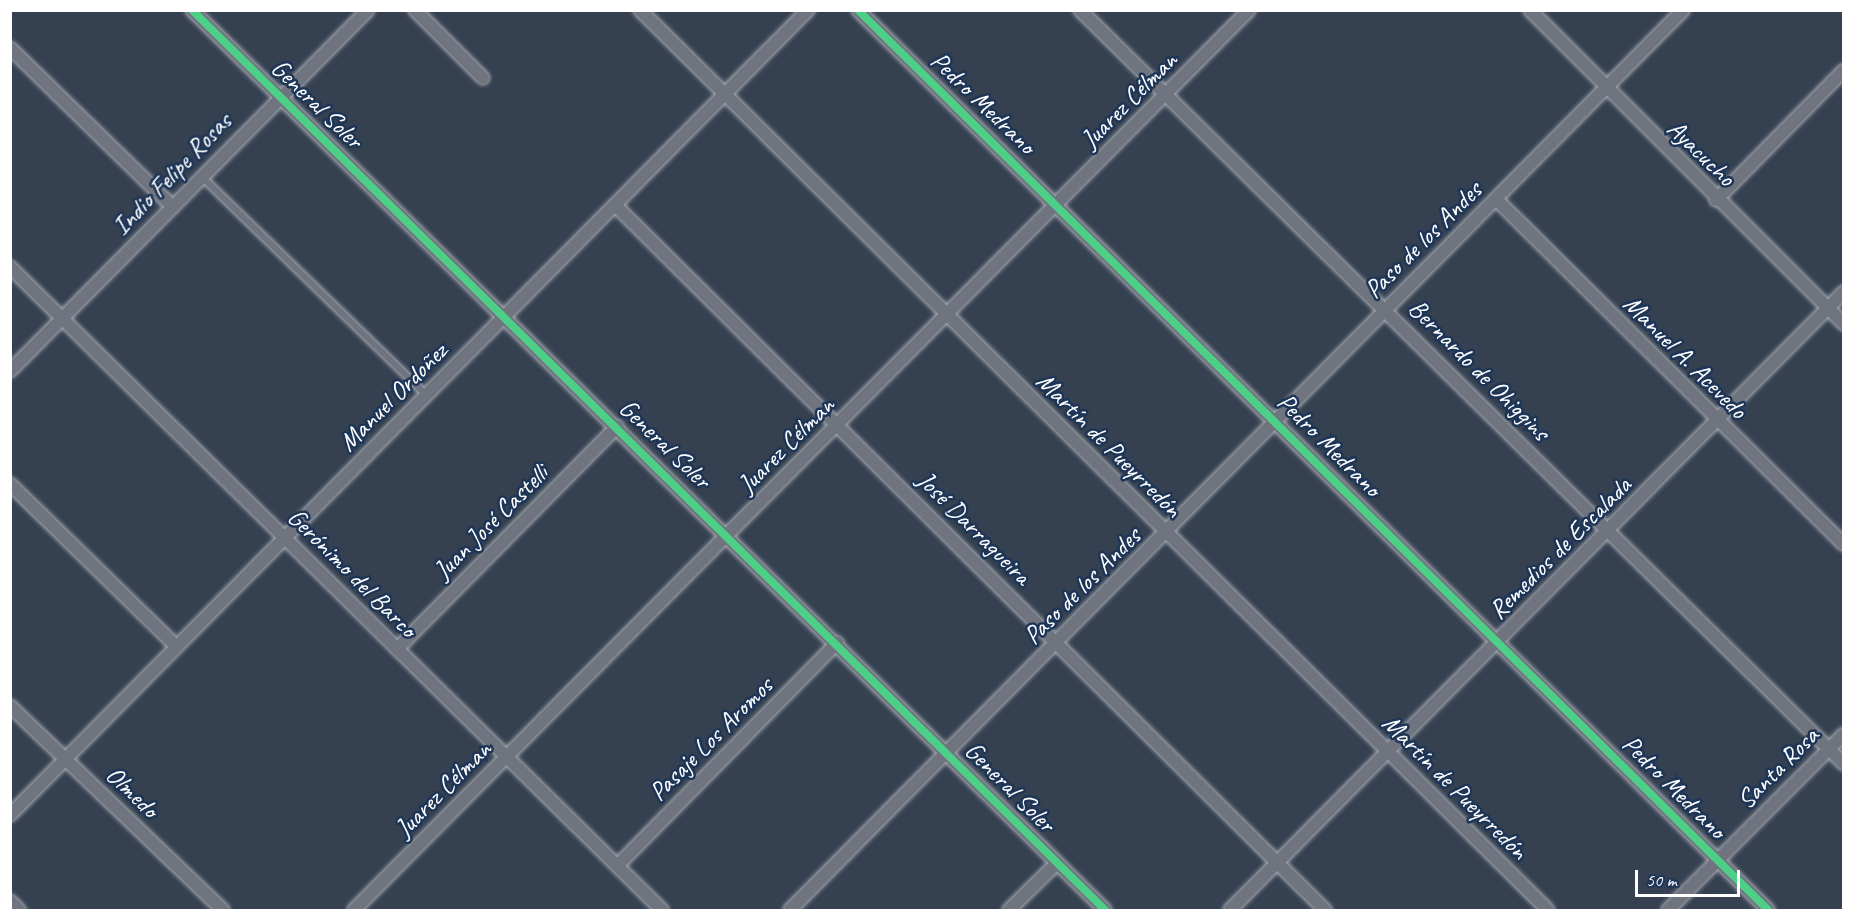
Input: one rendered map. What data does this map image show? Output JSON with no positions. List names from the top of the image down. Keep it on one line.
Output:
{"streets":{"street":["Juarez Célman","Pedro Medrano","General Soler","Ayacucho","Indio Felipe Rosas","Paso de los Andes","Manuel A. Acevedo","Bernardo de Ohiggins","Manuel Ordoñez","Martín de Pueyrredón","Juan José Castelli","José Darragueira","Remedios de Escalada","Gerónimo del Barco","Pasaje Los Aromos","Santa Rosa","Olmedo"]},"crossings":[["Juarez Célman","Pedro Medrano"],["Juarez Célman","General Soler"],["Juarez Célman","Bernardo de Ohiggins"],["Juarez Célman","Martín de Pueyrredón"],["Juarez Célman","José Darragueira"],["Juarez Célman","Gerónimo del Barco"],["Pedro Medrano","Paso de los Andes"],["Pedro Medrano","Remedios de Escalada"],["Pedro Medrano","Santa Rosa"],["General Soler","Indio Felipe Rosas"],["General Soler","Paso de los Andes"],["General Soler","Manuel Ordoñez"],["General Soler","Juan José Castelli"],["General Soler","Pasaje Los Aromos"],["Ayacucho","Paso de los Andes"],["Ayacucho","Remedios de Escalada"],["Indio Felipe Rosas","Gerónimo del Barco"],["Paso de los Andes","Manuel A. Acevedo"],["Paso de los Andes","Bernardo de Ohiggins"],["Paso de los Andes","Martín de Pueyrredón"],["Paso de los Andes","José Darragueira"],["Manuel A. Acevedo","Remedios de Escalada"],["Bernardo de Ohiggins","Remedios de Escalada"],["Bernardo de Ohiggins","Santa Rosa"],["Manuel Ordoñez","Martín de Pueyrredón"],["Manuel Ordoñez","José Darragueira"],["Manuel Ordoñez","Gerónimo del Barco"],["Manuel Ordoñez","Olmedo"],["Martín de Pueyrredón","Remedios de Escalada"],["Juan José Castelli","Gerónimo del Barco"],["José Darragueira","Remedios de Escalada"],["Gerónimo del Barco","Pasaje Los Aromos"]],"scale_bar":"50 m"}
